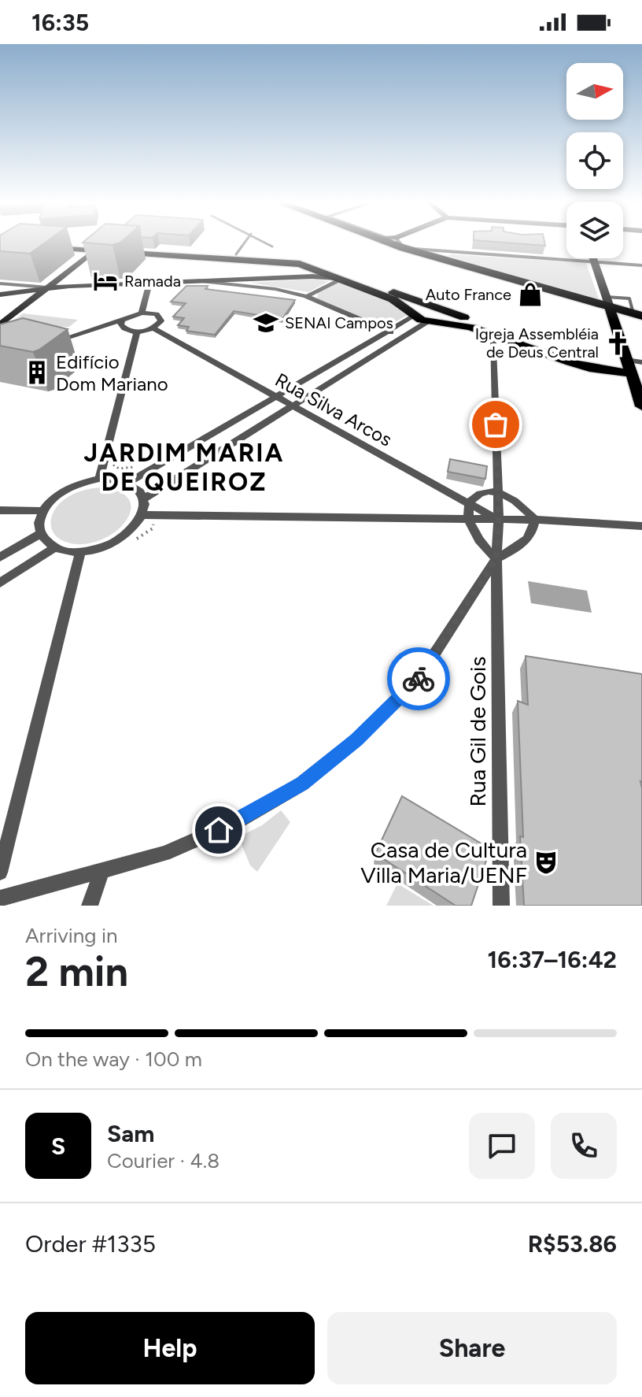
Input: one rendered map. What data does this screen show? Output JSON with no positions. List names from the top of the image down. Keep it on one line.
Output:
{"streets":{"street":["Rua Silva Arcos","Rua Gil de Gois"]},"crossings":[["Rua Silva Arcos","Rua Gil de Gois"]],"districts":["JARDIM MARIA DE QUEIROZ"],"places":{"hotel":["Ramada"],"shop":["Auto France"],"school or university":["SENAI Campos"],"church":["Igreja Assembléia de Deus Central"],"building":["Edifício Dom Mariano"],"theatre":["Casa de Cultura Villa Maria/UENF"]},"north":"right","page":{"status":"16:35","heading":["2 min","Arriving in","16:37–16:42"],"panel":["Sam","Courier · 4.8","Order #1335","R$53.86"],"bar":"On the way · 100 m","round":"S","buttons":["Help","Share"]}}
